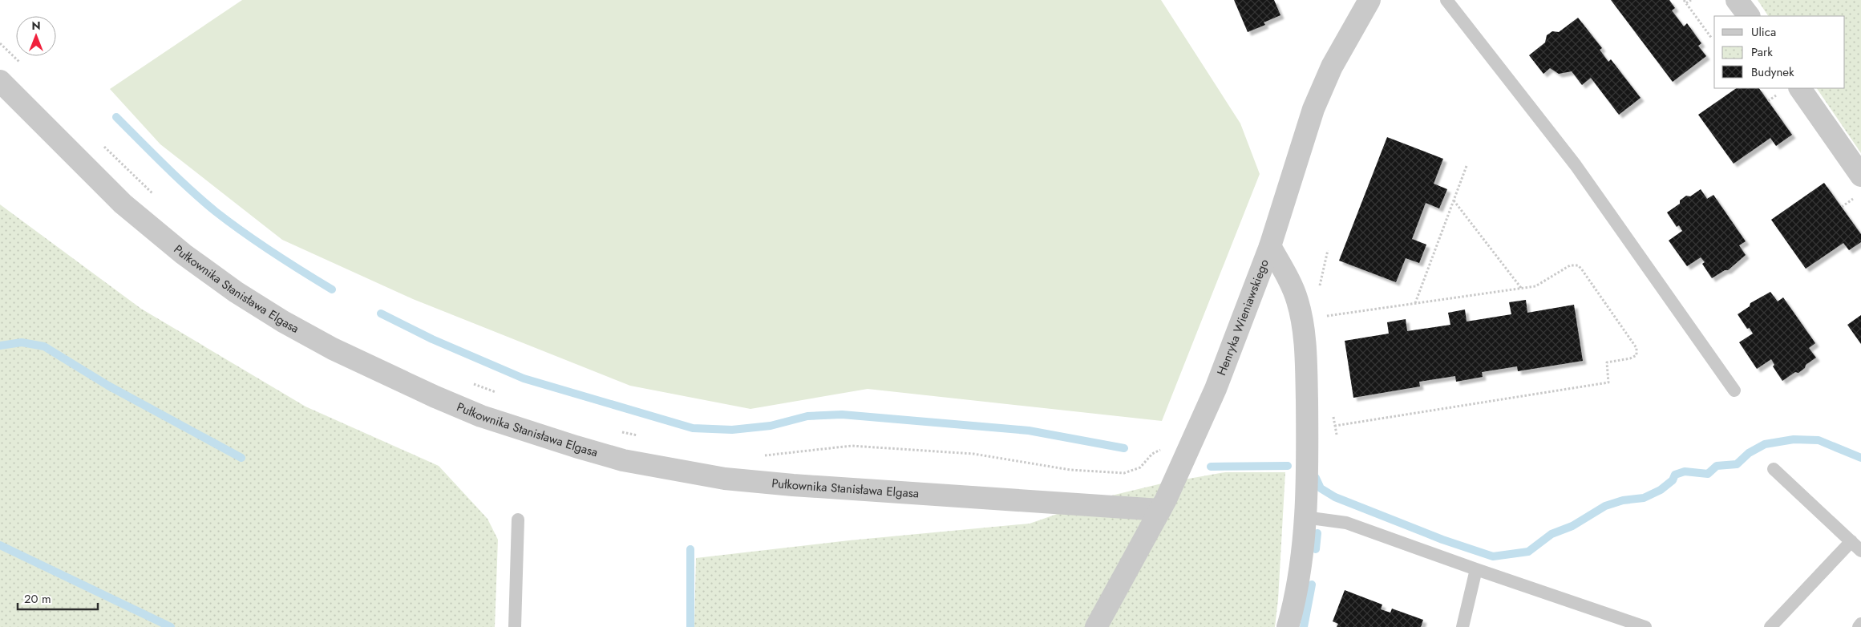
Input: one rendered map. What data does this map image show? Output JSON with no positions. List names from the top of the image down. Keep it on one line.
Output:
{"streets":{"street":["Pułkownika Stanisława Elgasa","Henryka Wieniawskiego"]},"crossings":[["Pułkownika Stanisława Elgasa","Henryka Wieniawskiego"]],"legend":["Ulica","Park","Budynek"],"scale_bar":"20 m","north":"top"}
